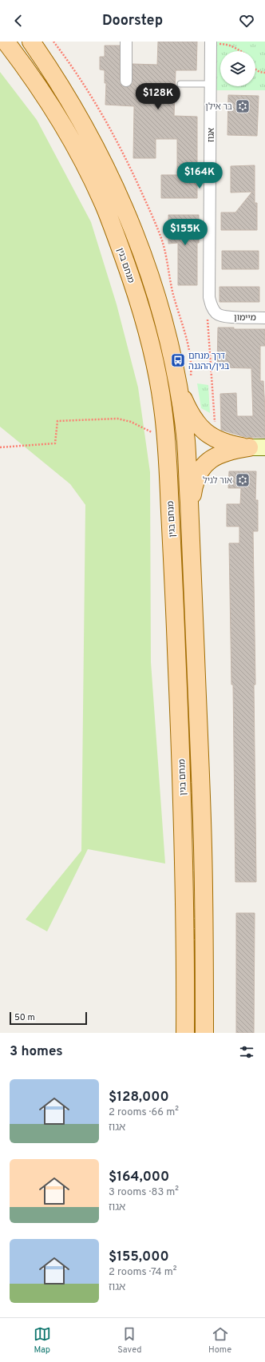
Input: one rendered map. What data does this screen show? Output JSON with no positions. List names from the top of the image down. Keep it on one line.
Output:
{"streets":{"main road":["מנחם בגין"],"street":["אגוז","מיימון"]},"crossings":[["אגוז","מיימון"]],"places":{"synagogue":["בר אילן","אור לגיל"],"bus stop":["דרך מנחם בגין/ההגנה"]},"scale_bar":"50 m","page":{"header":"Doorstep","price":["$128K","$164K","$155K"],"scale":"50 m","heading":"3 homes","list":[{"name":"$128,000","note":"2 rooms · 66 m² · אגוז"},{"name":"$164,000","note":"3 rooms · 83 m² · אגוז"},{"name":"$155,000","note":"2 rooms · 74 m² · אגוז"}],"tabs":["Map","Saved","Home"]}}
